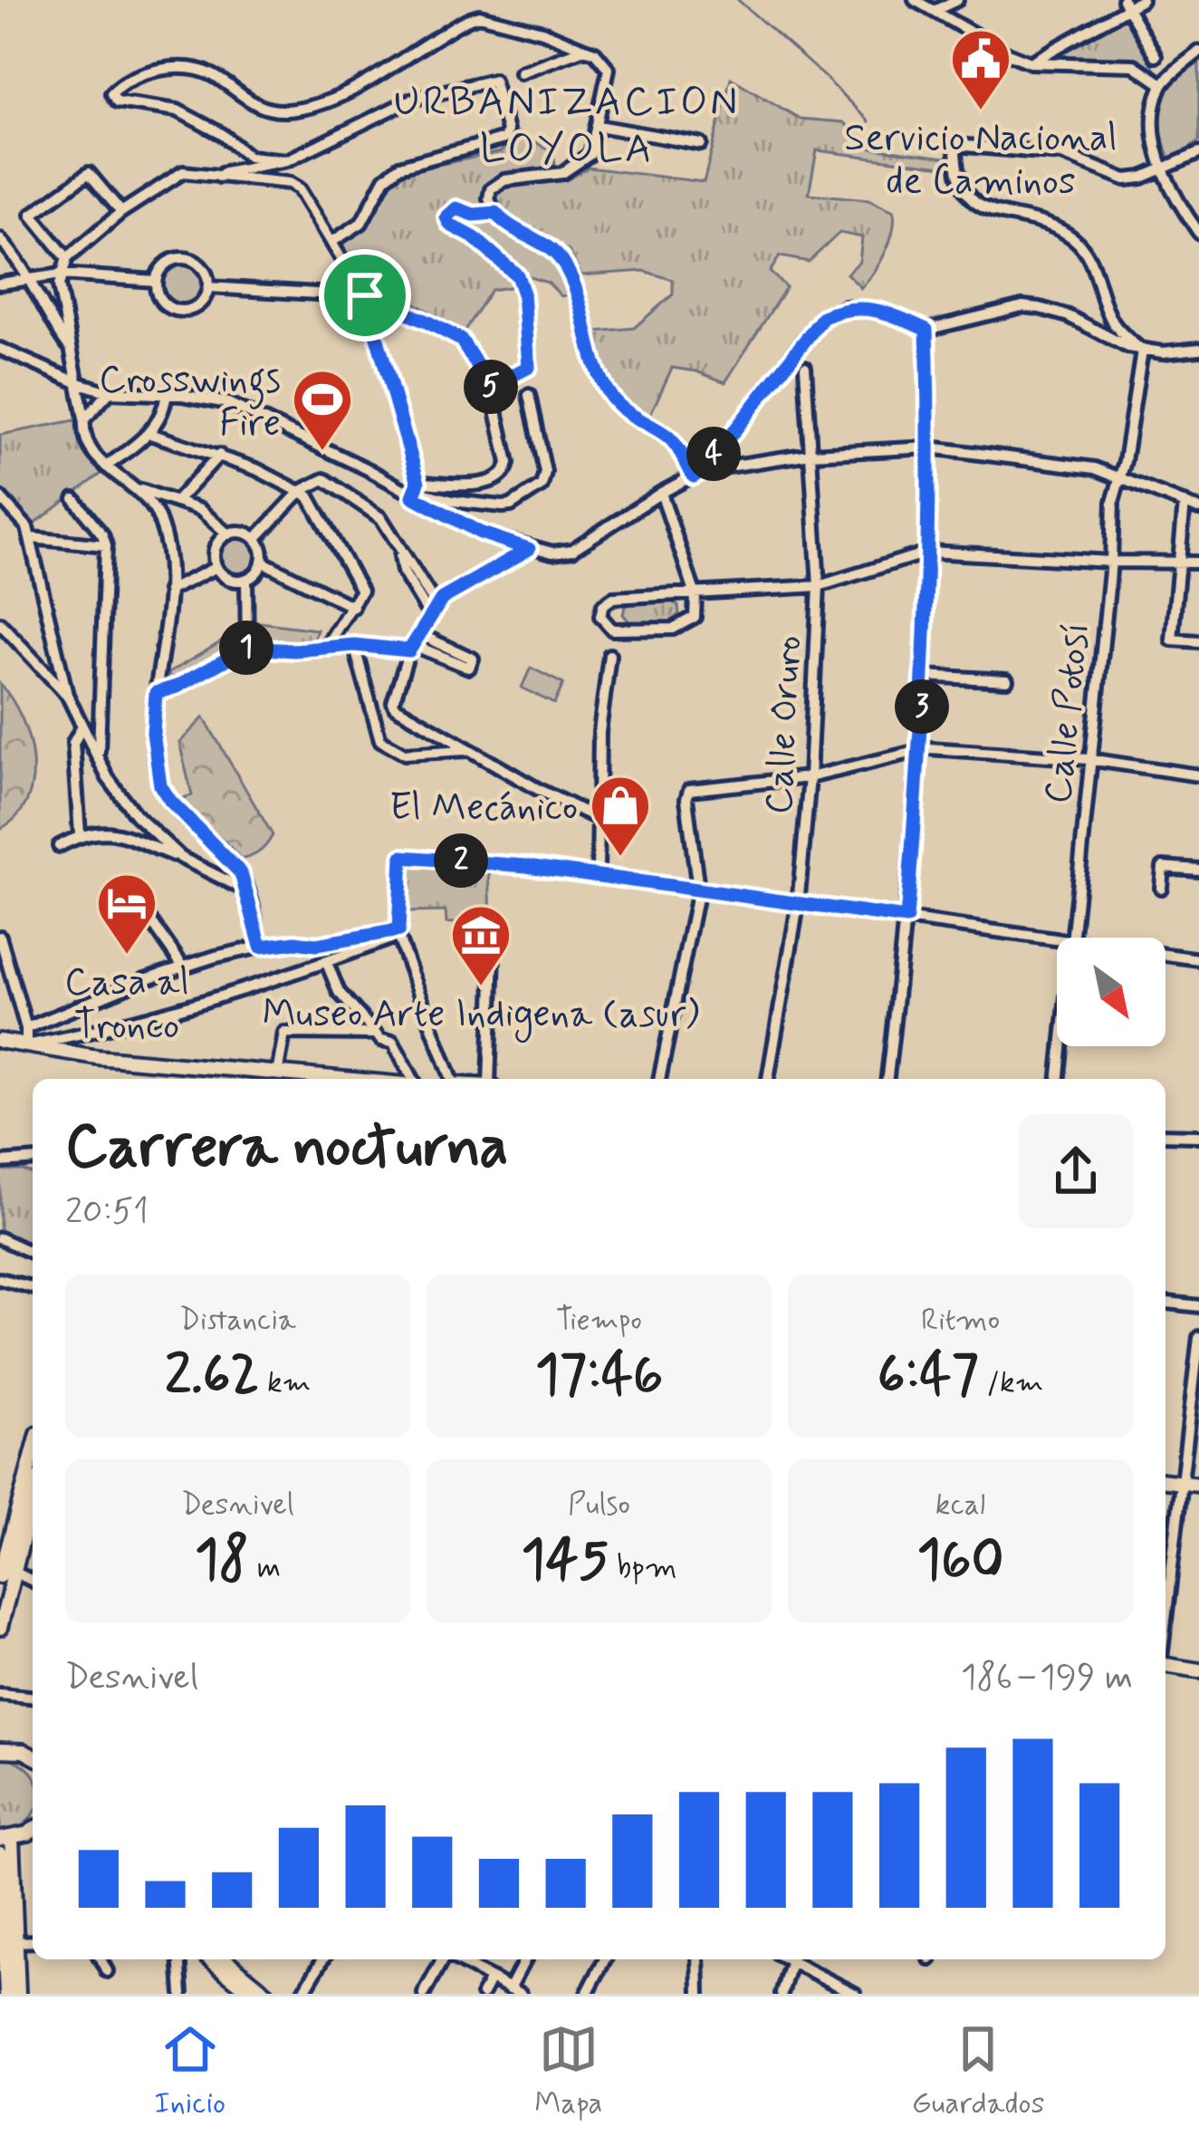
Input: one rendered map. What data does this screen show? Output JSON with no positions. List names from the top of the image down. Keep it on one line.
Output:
{"streets":{"street":["Calle Potosí","Calle Oruro"]},"districts":["URBANIZACION LOYOLA"],"places":{"public building":["Servicio Nacional de Caminos"],"sports":["Crosswings Fire"],"shop":["El Mecánico"],"hotel":["Casa al Tronco"],"museum":["Museo Arte Indigena (asur)"]},"north":"bottom right","page":{"pins":["5","4","1","3","2"],"heading":["Carrera nocturna","20:51"],"stats":[["Distancia","2.62 km"],["Tiempo","17:46"],["Ritmo","6:47 /km"],["Desnivel","18 m"],["Pulso","145 bpm"],["kcal","160"]],"chart":["Desnivel","186–199 m"],"tabs":["Inicio","Mapa","Guardados"]}}
